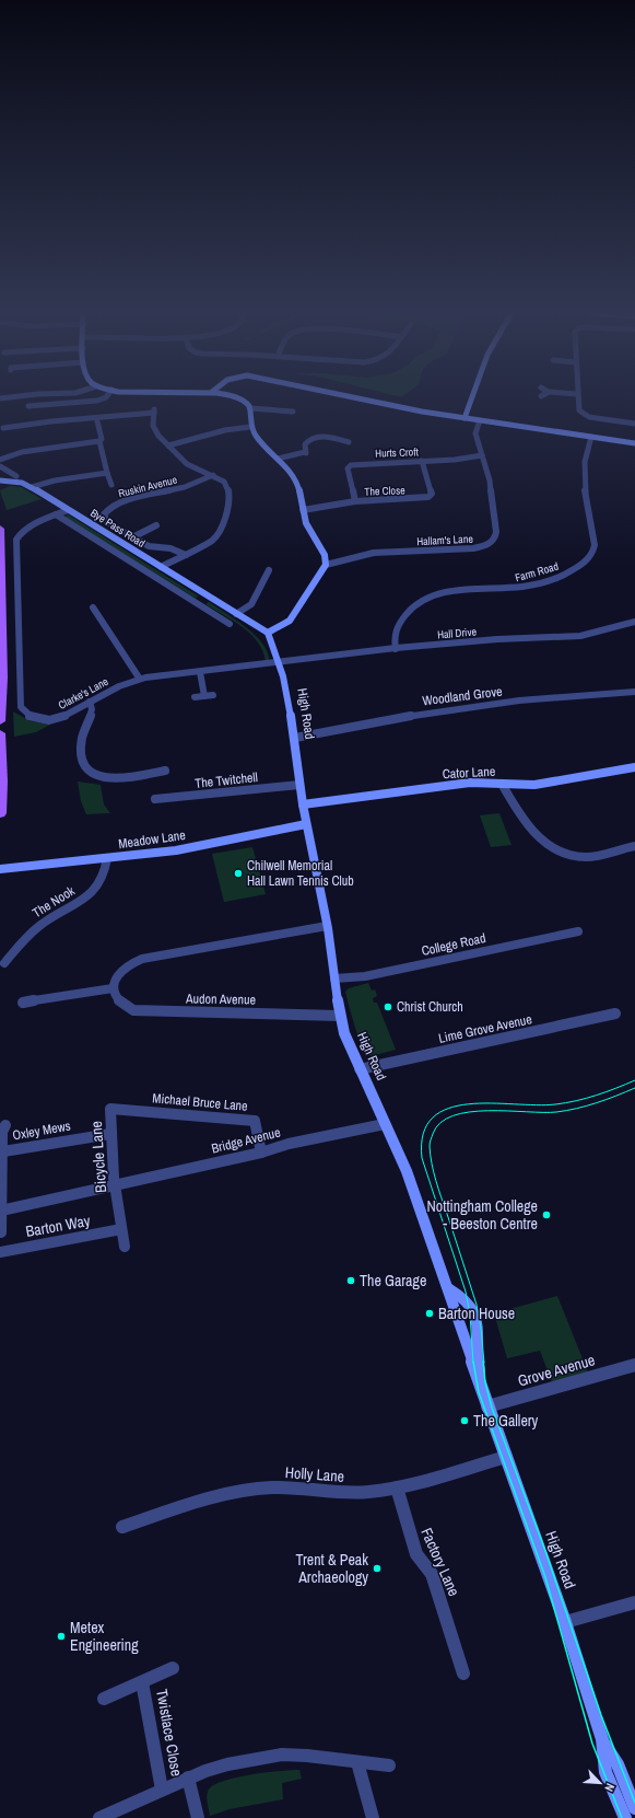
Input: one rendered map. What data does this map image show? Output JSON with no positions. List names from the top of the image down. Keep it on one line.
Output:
{"streets":{"street":["Hurts Croft","Ruskin Avenue","The Close","Bye Pass Road","Hallam's Lane","Farm Road","Hall Drive","Clarke's Lane","Woodland Grove","High Road","Cator Lane","The Twitchell","Meadow Lane","The Nook","College Road","Audon Avenue","Lime Grove Avenue","Michael Bruce Lane","Oxley Mews","Bridge Avenue","Bicycle Lane","Barton Way","Grove Avenue","Holly Lane","Factory Lane","Twistlace Close"]},"crossings":[["Hurts Croft","The Close"],["Hurts Croft","Hallam's Lane"],["Bye Pass Road","Clarke's Lane"],["Bye Pass Road","High Road"],["Farm Road","Hall Drive"],["Hall Drive","Clarke's Lane"],["Hall Drive","High Road"],["Clarke's Lane","High Road"],["Woodland Grove","High Road"],["High Road","Cator Lane"],["High Road","The Twitchell"],["High Road","Meadow Lane"],["High Road","College Road"],["High Road","Audon Avenue"],["High Road","Lime Grove Avenue"],["High Road","Bridge Avenue"],["High Road","Grove Avenue"],["High Road","Holly Lane"],["Meadow Lane","The Nook"],["Michael Bruce Lane","Bridge Avenue"],["Michael Bruce Lane","Bicycle Lane"],["Oxley Mews","Bicycle Lane"],["Bridge Avenue","Bicycle Lane"],["Bicycle Lane","Barton Way"],["Holly Lane","Factory Lane"]],"places":["Chilwell Memorial Hall Lawn Tennis Club","Christ Church","Nottingham College - Beeston Centre","The Garage","Barton House","The Gallery","Trent & Peak Archaeology","Metex Engineering"],"north":"bottom right"}
